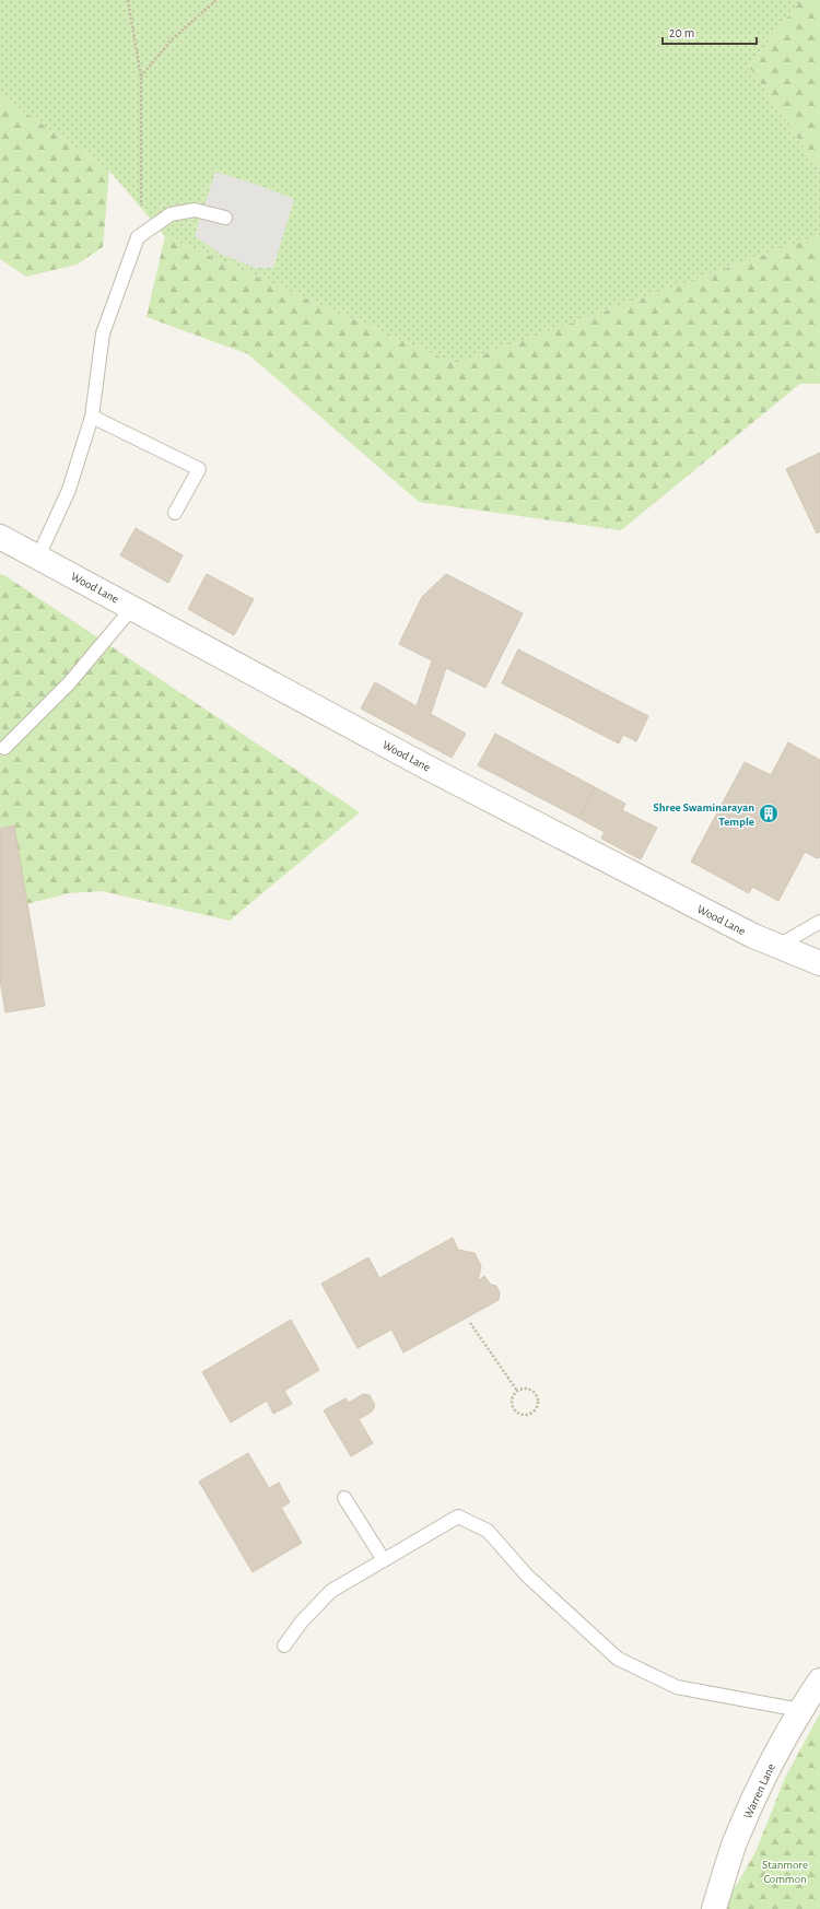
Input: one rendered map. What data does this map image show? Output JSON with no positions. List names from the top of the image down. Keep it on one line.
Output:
{"streets":{"street":["Wood Lane","Warren Lane"]},"parks":["Stanmore Common"],"places":{"building":["Shree Swaminarayan Temple"]},"scale_bar":"20 m"}
